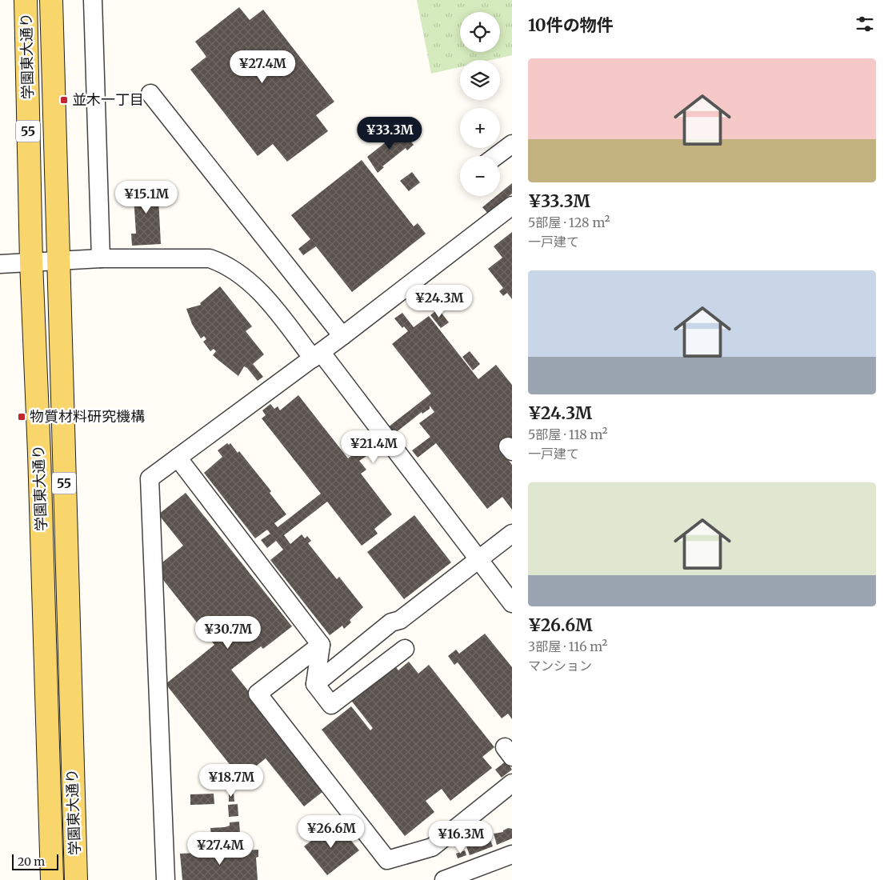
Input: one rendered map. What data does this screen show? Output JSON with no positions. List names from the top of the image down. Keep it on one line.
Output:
{"streets":{"main road":["学園東大通り","55"]},"places":{"transit":["並木一丁目","物質材料研究機構"]},"scale_bar":"20 m","page":{"heading":"10件の物件","map_buttons":["+","−"],"list":[{"name":"¥33.3M","note":"5部屋 · 128 m² · 一戸建て"},{"name":"¥24.3M","note":"5部屋 · 118 m² · 一戸建て"},{"name":"¥26.6M","note":"3部屋 · 116 m² · マンション"}],"price":["¥27.4M","¥33.3M","¥15.1M","¥24.3M","¥21.4M","¥30.7M","¥18.7M","¥26.6M","¥16.3M","¥27.4M"],"scale":"20 m"}}
